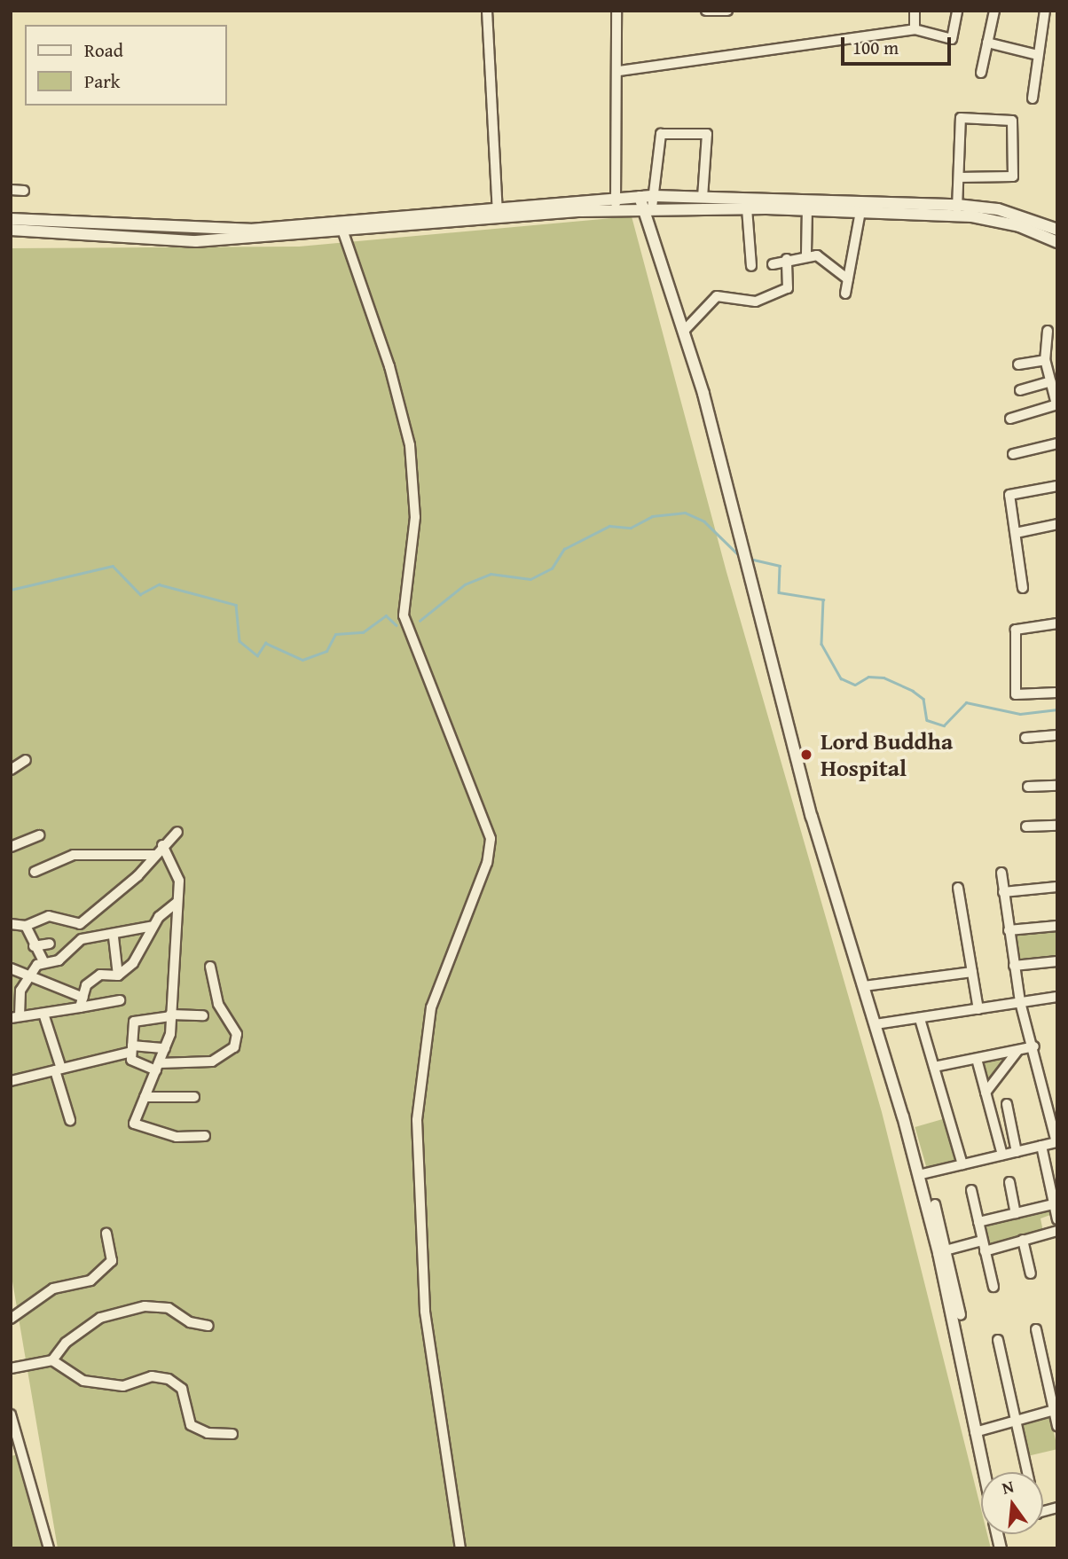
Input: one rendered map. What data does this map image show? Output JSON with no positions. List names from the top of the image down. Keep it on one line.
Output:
{"places":["Lord Buddha Hospital"],"legend":["Road","Park"],"scale_bar":"100 m","north":"top"}
